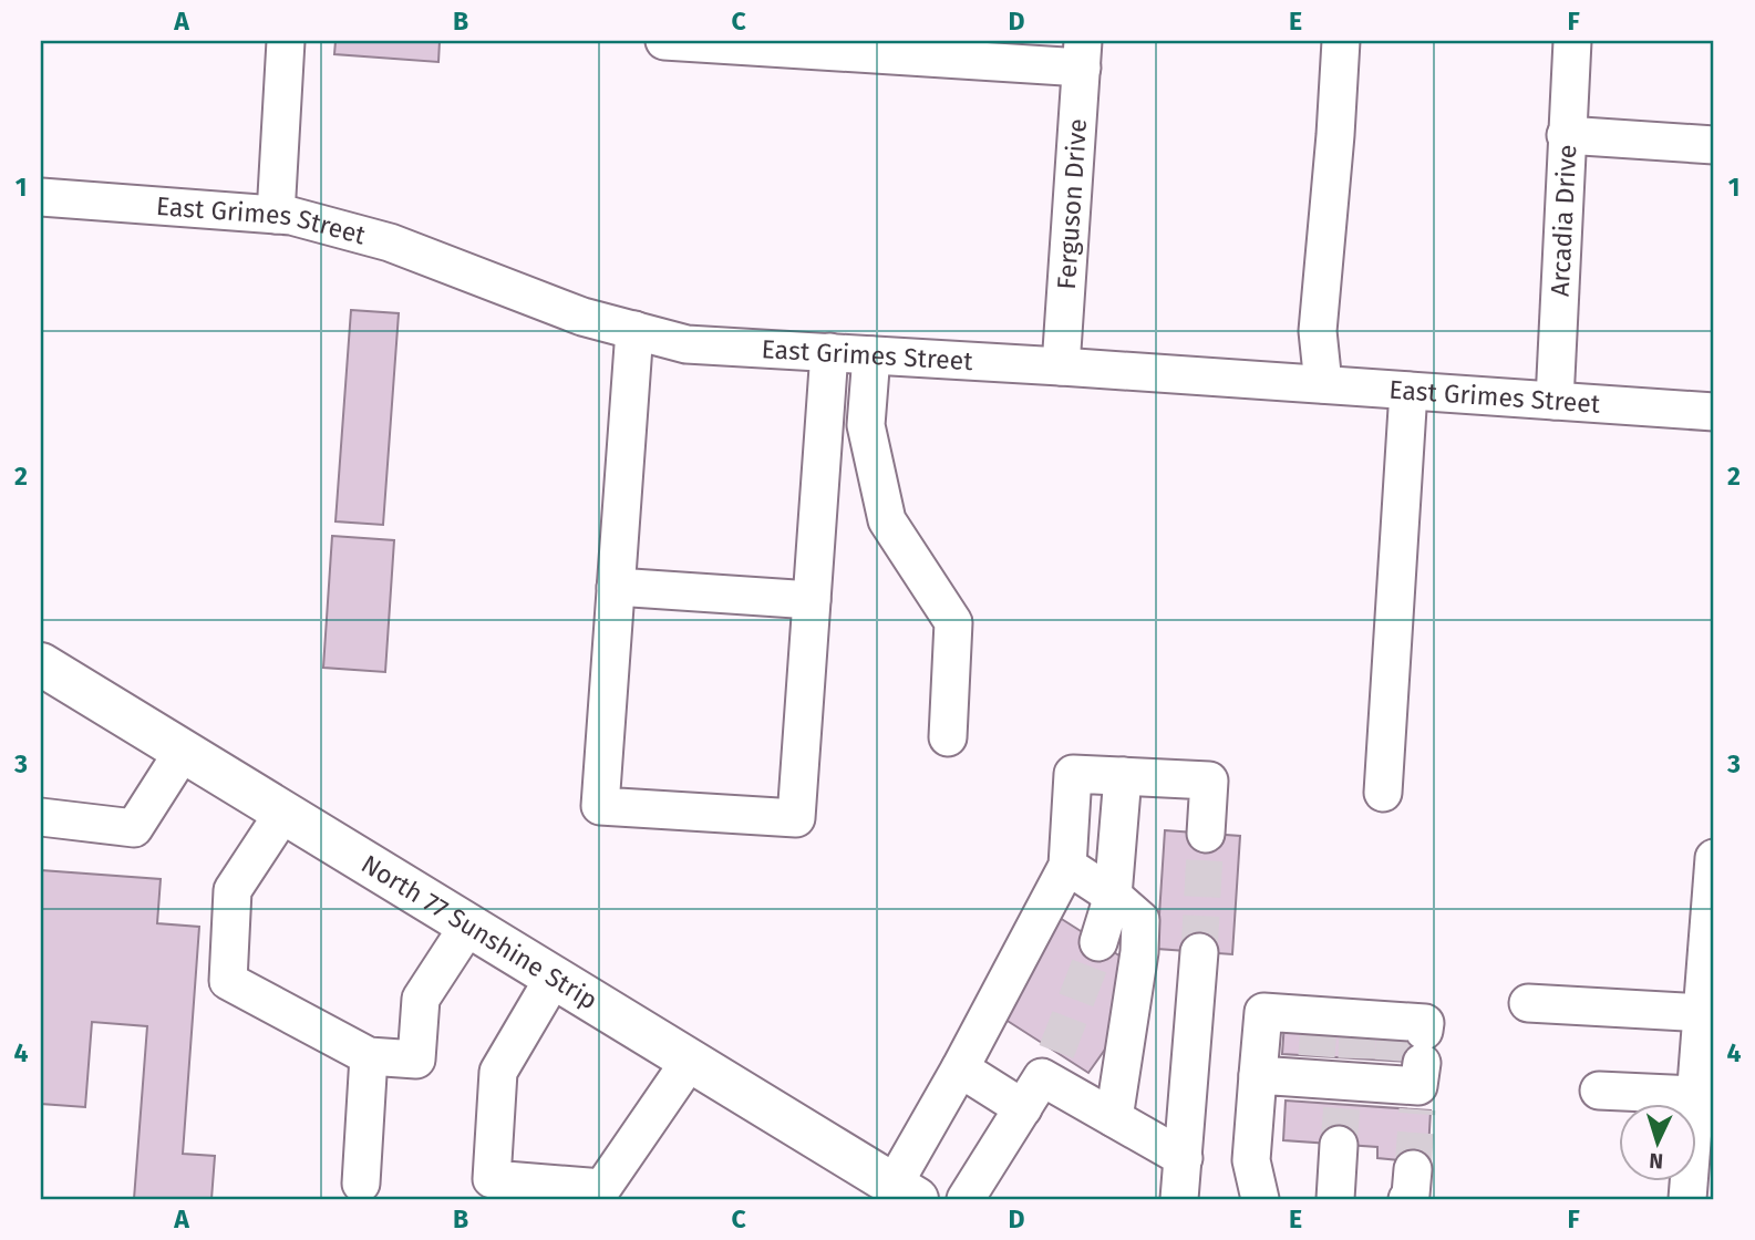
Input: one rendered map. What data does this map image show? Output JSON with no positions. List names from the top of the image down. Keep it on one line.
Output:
{"streets":{"main road":["North 77 Sunshine Strip"],"street":["Ferguson Drive","Arcadia Drive","East Grimes Street"]},"crossings":[["Ferguson Drive","East Grimes Street"],["Arcadia Drive","East Grimes Street"]],"north":"bottom","grid":{"columns":["A","B","C","D","E","F"],"rows":["1","2","3","4"]}}
